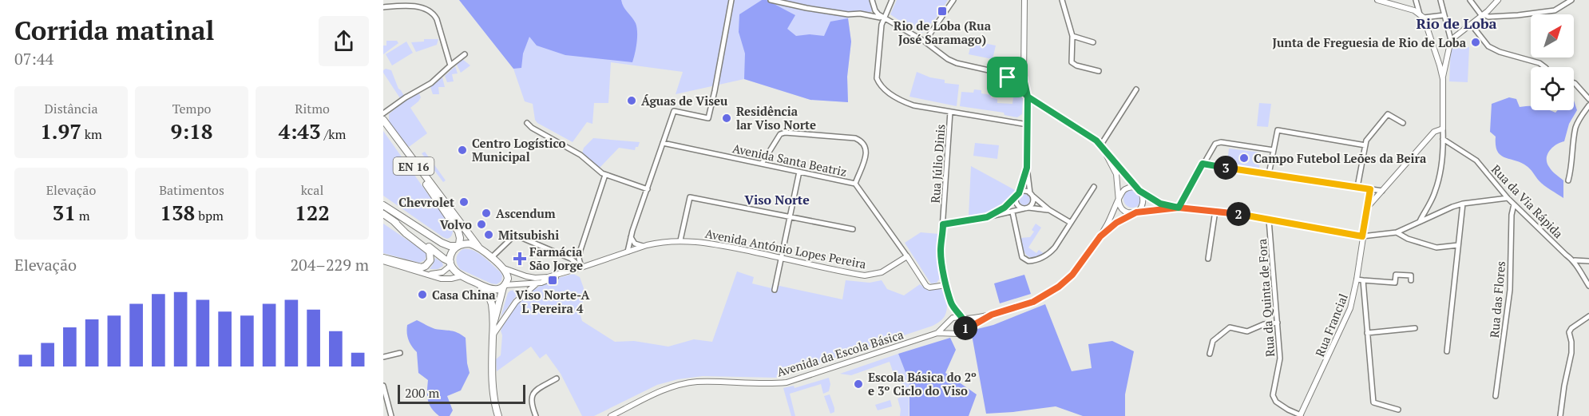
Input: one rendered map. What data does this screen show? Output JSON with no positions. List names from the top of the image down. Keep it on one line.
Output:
{"streets":{"main road":["EN 16"],"street":["Avenida Santa Beatriz","Rua Júlio Dinis","Rua da Via Rápida","Avenida António Lopes Pereira","Rua da Quinta de Fora","Rua das Flores","Rua Francial","Avenida da Escola Básica"]},"crossings":[["Avenida Santa Beatriz","Rua Júlio Dinis"],["Avenida Santa Beatriz","Avenida António Lopes Pereira"],["Rua Júlio Dinis","Avenida da Escola Básica"],["EN 16","Avenida António Lopes Pereira"],["Rua da Via Rápida","Rua das Flores"],["Rua da Quinta de Fora","Rua Francial"]],"districts":["Rio de Loba","Viso Norte"],"places":{"transit":["Rio de Loba (Rua José Saramago)","Viso Norte-A L Pereira 4"],"other":["Junta de Freguesia de Rio de Loba","Águas de Viseu","Residência lar Viso Norte","Centro Logístico Municipal","Campo Futebol Leões da Beira","Chevrolet","Ascendum","Volvo","Mitsubishi","Casa China","Escola Básica do 2º e 3º Ciclo do Viso"],"health":["Farmácia São Jorge"]},"scale_bar":"200 m","north":"top right","page":{"heading":["Corrida matinal","07:44"],"stats":[["Distância","1.97 km"],["Tempo","9:18"],["Ritmo","4:43 /km"],["Elevação","31 m"],["Batimentos","138 bpm"],["kcal","122"]],"pins":["3","2","1"],"chart":["Elevação","204–229 m"],"scale":"200 m"}}
